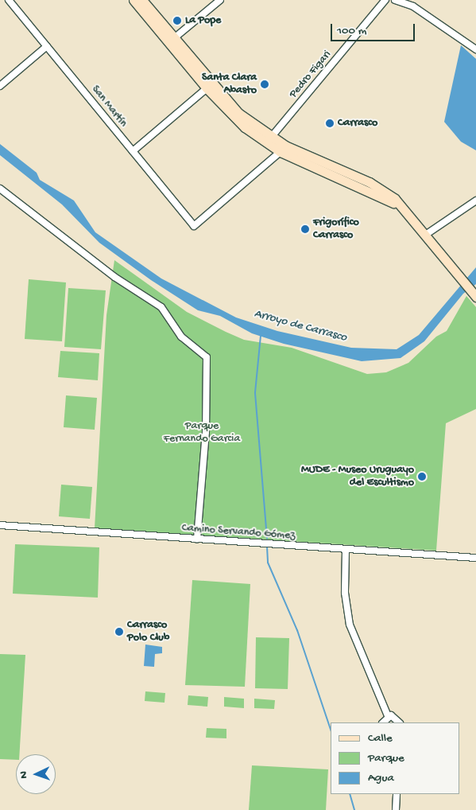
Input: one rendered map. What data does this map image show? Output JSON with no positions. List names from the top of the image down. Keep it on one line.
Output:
{"streets":{"street":["Pedro Figari","San Martín","Camino Servando Gómez"]},"water":["Arroyo de Carrasco"],"parks":["Parque Fernando Garcia"],"places":["La Pope","Santa Clara Abasto","Carrasco","Frigorífico Carrasco","MUDE - Museo Uruguayo del Escultismo","Carrasco Polo Club"],"legend":["Calle","Parque","Agua"],"scale_bar":"100 m","north":"left"}
